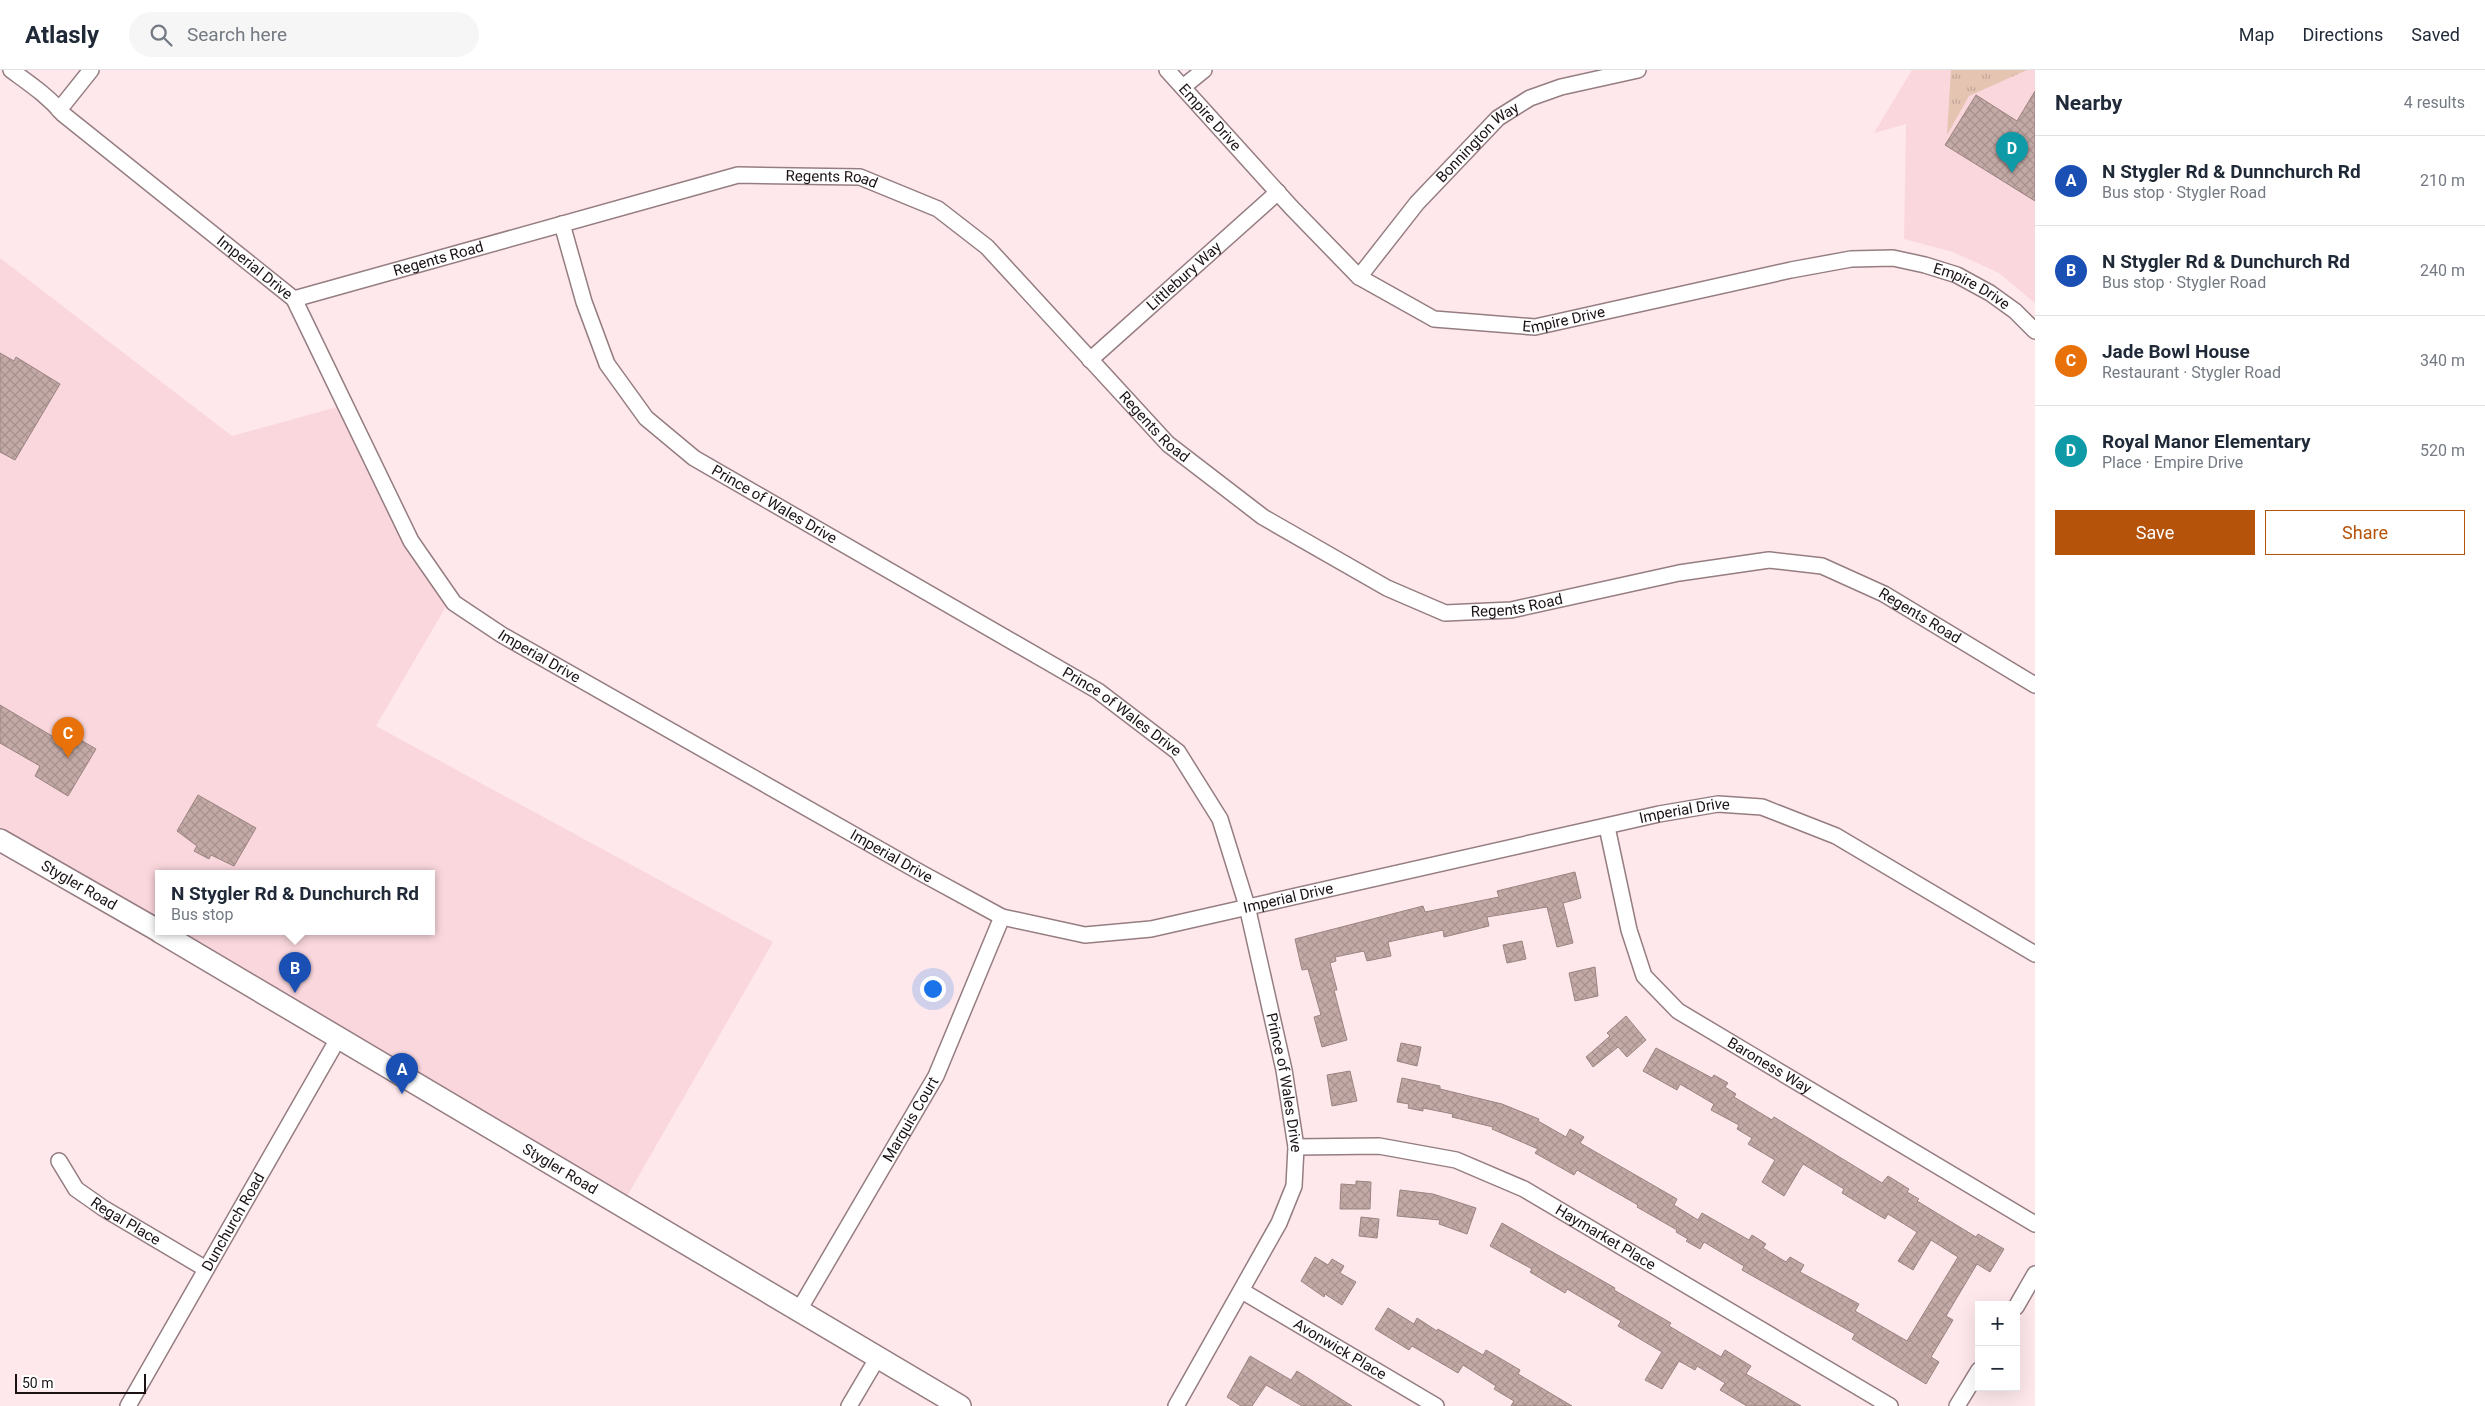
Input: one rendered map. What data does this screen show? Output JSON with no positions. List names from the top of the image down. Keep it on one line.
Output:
{"streets":{"main road":["Stygler Road"],"street":["Empire Drive","Bonnington Way","Regents Road","Imperial Drive","Littlebury Way","Prince of Wales Drive","Baroness Way","Marquis Court","Regal Place","Dunchurch Road","Haymarket Place","Avonwick Place"]},"crossings":[["Empire Drive","Bonnington Way"],["Empire Drive","Littlebury Way"],["Regents Road","Imperial Drive"],["Regents Road","Littlebury Way"],["Regents Road","Prince of Wales Drive"],["Imperial Drive","Prince of Wales Drive"],["Imperial Drive","Baroness Way"],["Imperial Drive","Marquis Court"],["Prince of Wales Drive","Haymarket Place"],["Prince of Wales Drive","Avonwick Place"],["Stygler Road","Marquis Court"],["Stygler Road","Dunchurch Road"],["Regal Place","Dunchurch Road"]],"scale_bar":"50 m","page":{"header":"Atlasly","search":"Search here","nav":["Map","Directions","Saved"],"heading":["Nearby","4 results"],"pins":["D","C","B","A"],"list":[{"mark":"A","name":"N Stygler Rd & Dunnchurch Rd","note":"Bus stop · Stygler Road","value":"210 m"},{"mark":"B","name":"N Stygler Rd & Dunchurch Rd","note":"Bus stop · Stygler Road","value":"240 m"},{"mark":"C","name":"Jade Bowl House","note":"Restaurant · Stygler Road","value":"340 m"},{"mark":"D","name":"Royal Manor Elementary","note":"Place · Empire Drive","value":"520 m"}],"buttons":["Save","Share"],"popup":["N Stygler Rd & Dunchurch Rd","Bus stop"],"map_buttons":["+","−"],"scale":"50 m"}}
